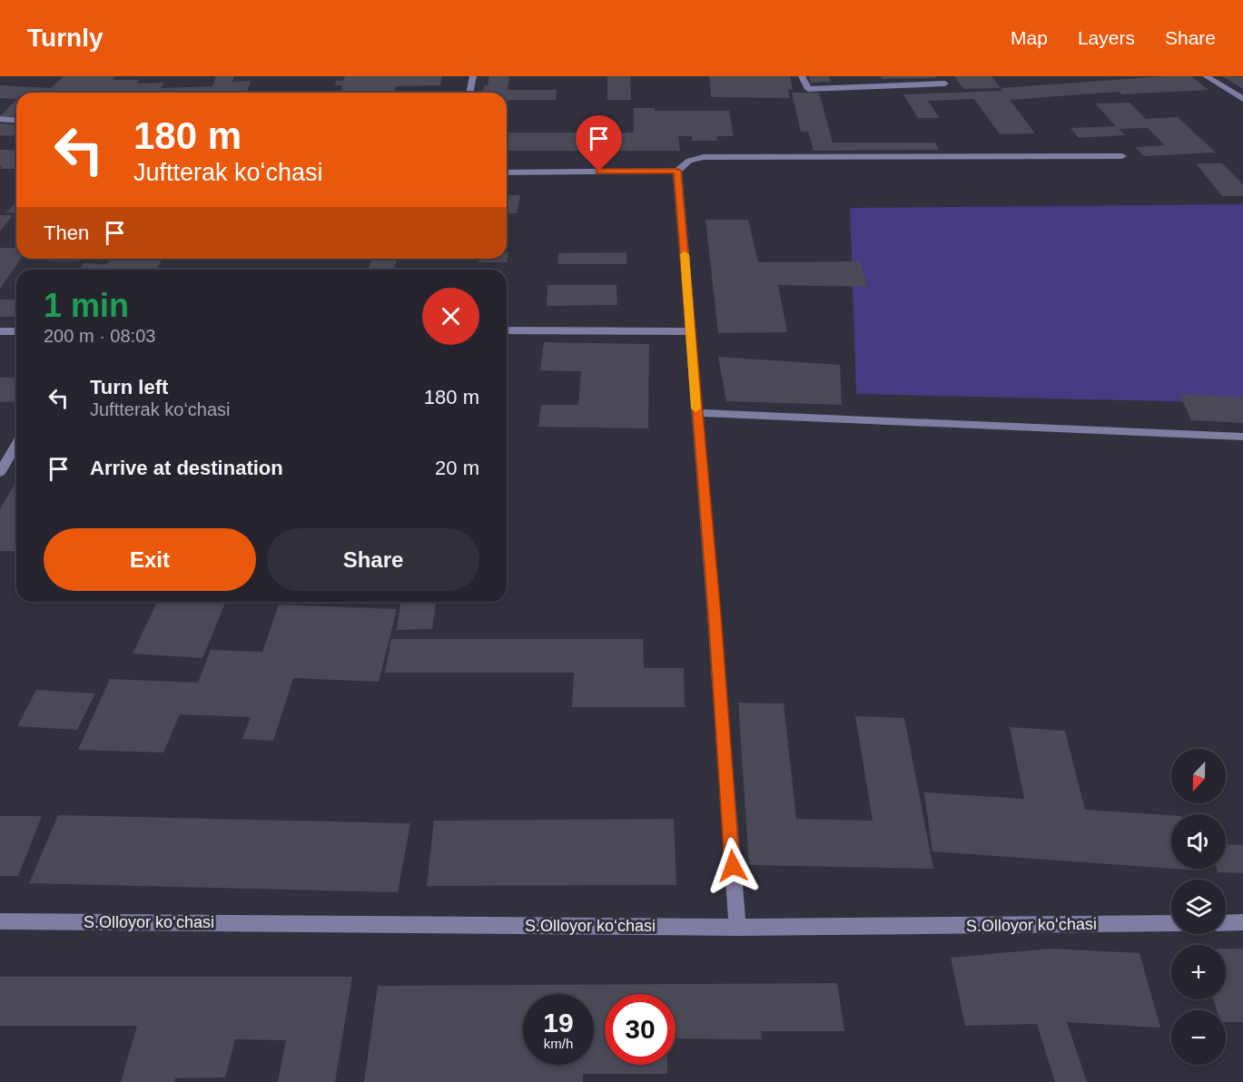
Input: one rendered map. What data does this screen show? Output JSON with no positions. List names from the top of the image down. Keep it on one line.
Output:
{"streets":{"street":["S.Olloyor koʻchasi"]},"north":"bottom","page":{"header":"Turnly","nav":["Map","Layers","Share"],"turn":["180 m","Juftterak koʻchasi"],"then":"Then","heading":["1 min","200 m · 08:03"],"list":[{"name":"Turn left","note":"Juftterak koʻchasi","value":"180 m"},{"name":"Arrive at destination","value":"20 m"}],"buttons":["Exit","Share"],"map_buttons":["+","−"],"speed":"19 km/h","limit":"30"}}
